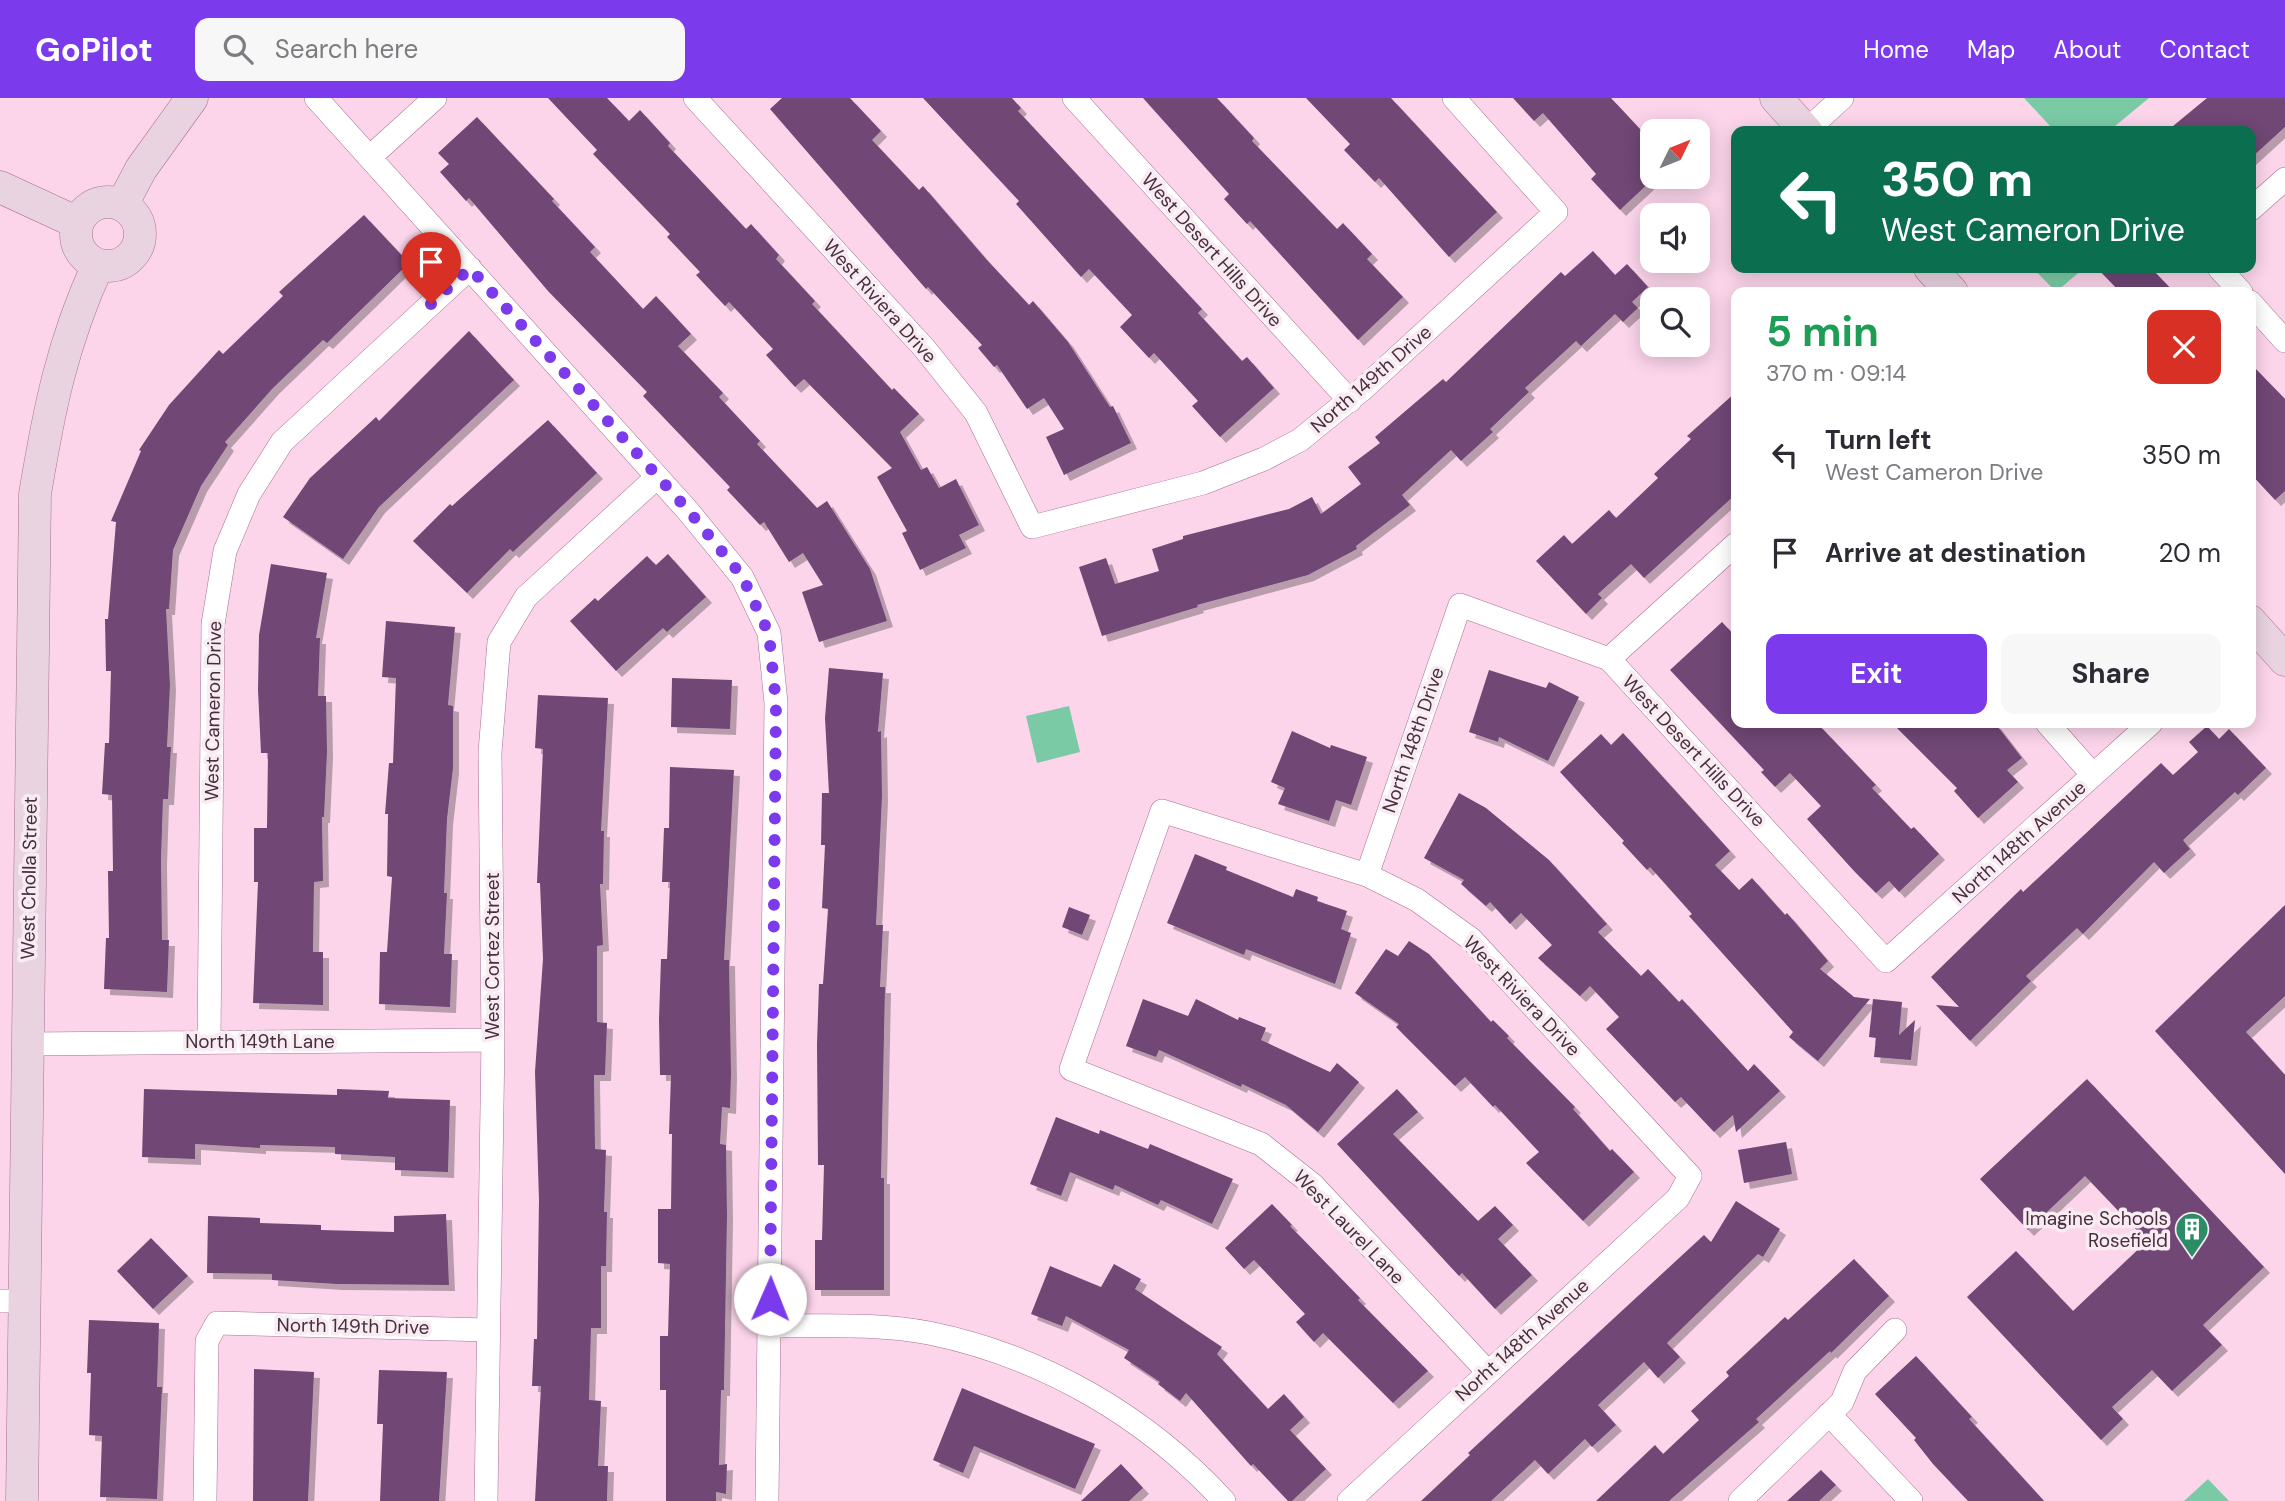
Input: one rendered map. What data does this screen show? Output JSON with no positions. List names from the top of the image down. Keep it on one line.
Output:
{"streets":{"street":["West Desert Hills Drive","West Riviera Drive","North 149th Drive","West Cameron Drive","North 148th Drive","North 148th Avenue","West Cholla Street","West Cortez Street","North 149th Lane","West Laurel Lane","Norht 148th Avenue"]},"crossings":[["West Desert Hills Drive","North 149th Drive"],["West Desert Hills Drive","North 148th Drive"],["West Desert Hills Drive","North 148th Avenue"],["West Riviera Drive","North 149th Drive"],["West Riviera Drive","North 148th Drive"],["West Riviera Drive","West Laurel Lane"],["West Riviera Drive","Norht 148th Avenue"],["North 149th Drive","West Cortez Street"],["West Cameron Drive","North 149th Lane"],["West Cholla Street","North 149th Lane"],["West Cortez Street","North 149th Lane"],["West Laurel Lane","Norht 148th Avenue"]],"places":{"building":["Imagine Schools Rosefield"]},"north":"top right","page":{"header":"GoPilot","search":"Search here","nav":["Home","Map","About","Contact"],"turn":["350 m","West Cameron Drive"],"heading":["5 min","370 m · 09:14"],"list":[{"name":"Turn left","note":"West Cameron Drive","value":"350 m"},{"name":"Arrive at destination","value":"20 m"}],"buttons":["Exit","Share"]}}
